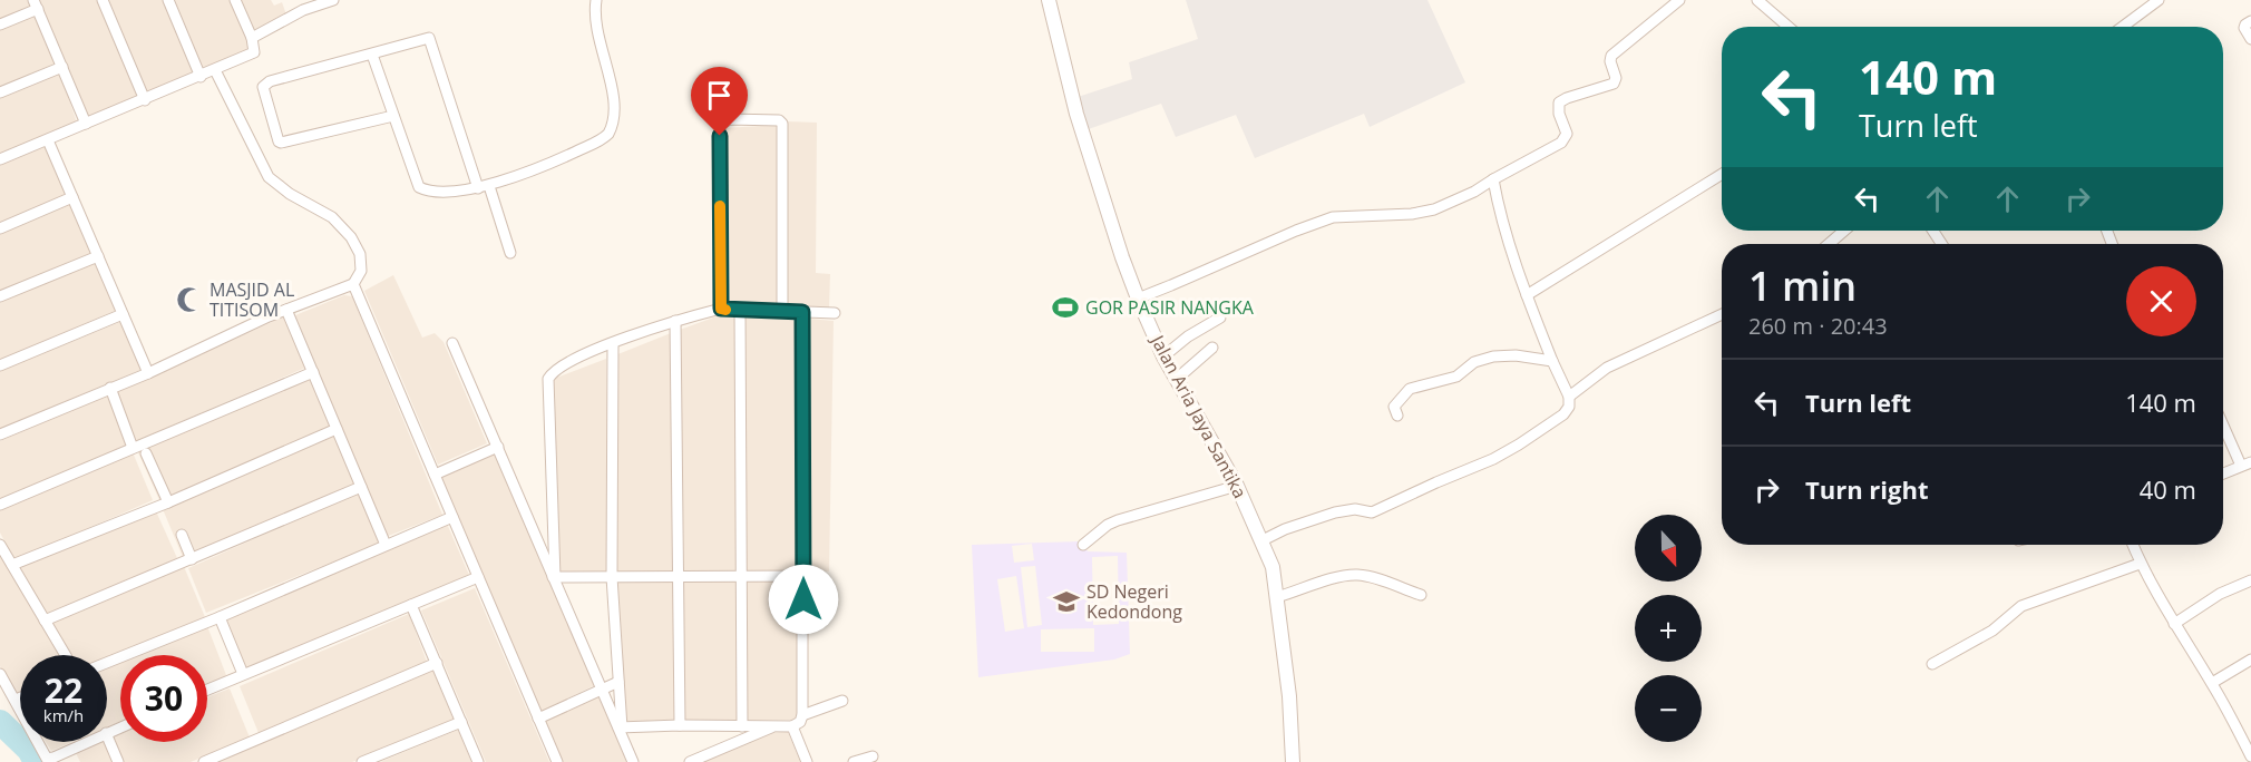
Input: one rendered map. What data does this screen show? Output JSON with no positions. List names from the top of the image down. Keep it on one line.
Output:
{"streets":{"street":["Jalan Aria Jaya Santika"]},"places":{"mosque":["MASJID AL TITISOM"],"sports":["GOR PASIR NANGKA"],"school or university":["SD Negeri Kedondong"]},"north":"bottom","page":{"turn":["140 m","Turn left"],"heading":["1 min","260 m · 20:43"],"list":[{"name":"Turn left","value":"140 m"},{"name":"Turn right","value":"40 m"}],"map_buttons":["+","−"],"speed":"22 km/h","limit":"30"}}
